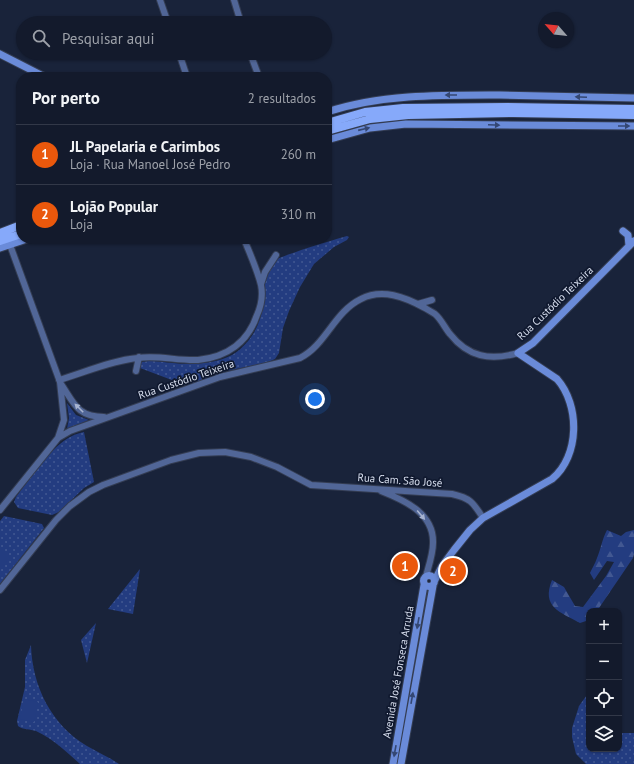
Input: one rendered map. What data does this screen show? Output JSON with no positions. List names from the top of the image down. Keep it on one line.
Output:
{"streets":{"main road":["Rua Custódio Teixeira","Avenida José Fonseca Arruda"],"street":["Rua Cam. São José"]},"north":"top left","page":{"search":"Pesquisar aqui","heading":["Por perto","2 resultados"],"list":[{"mark":"1","name":"JL Papelaria e Carimbos","note":"Loja · Rua Manoel José Pedro","value":"260 m"},{"mark":"2","name":"Lojão Popular","note":"Loja","value":"310 m"}],"pins":["1","2"],"map_buttons":["+","−"]}}
